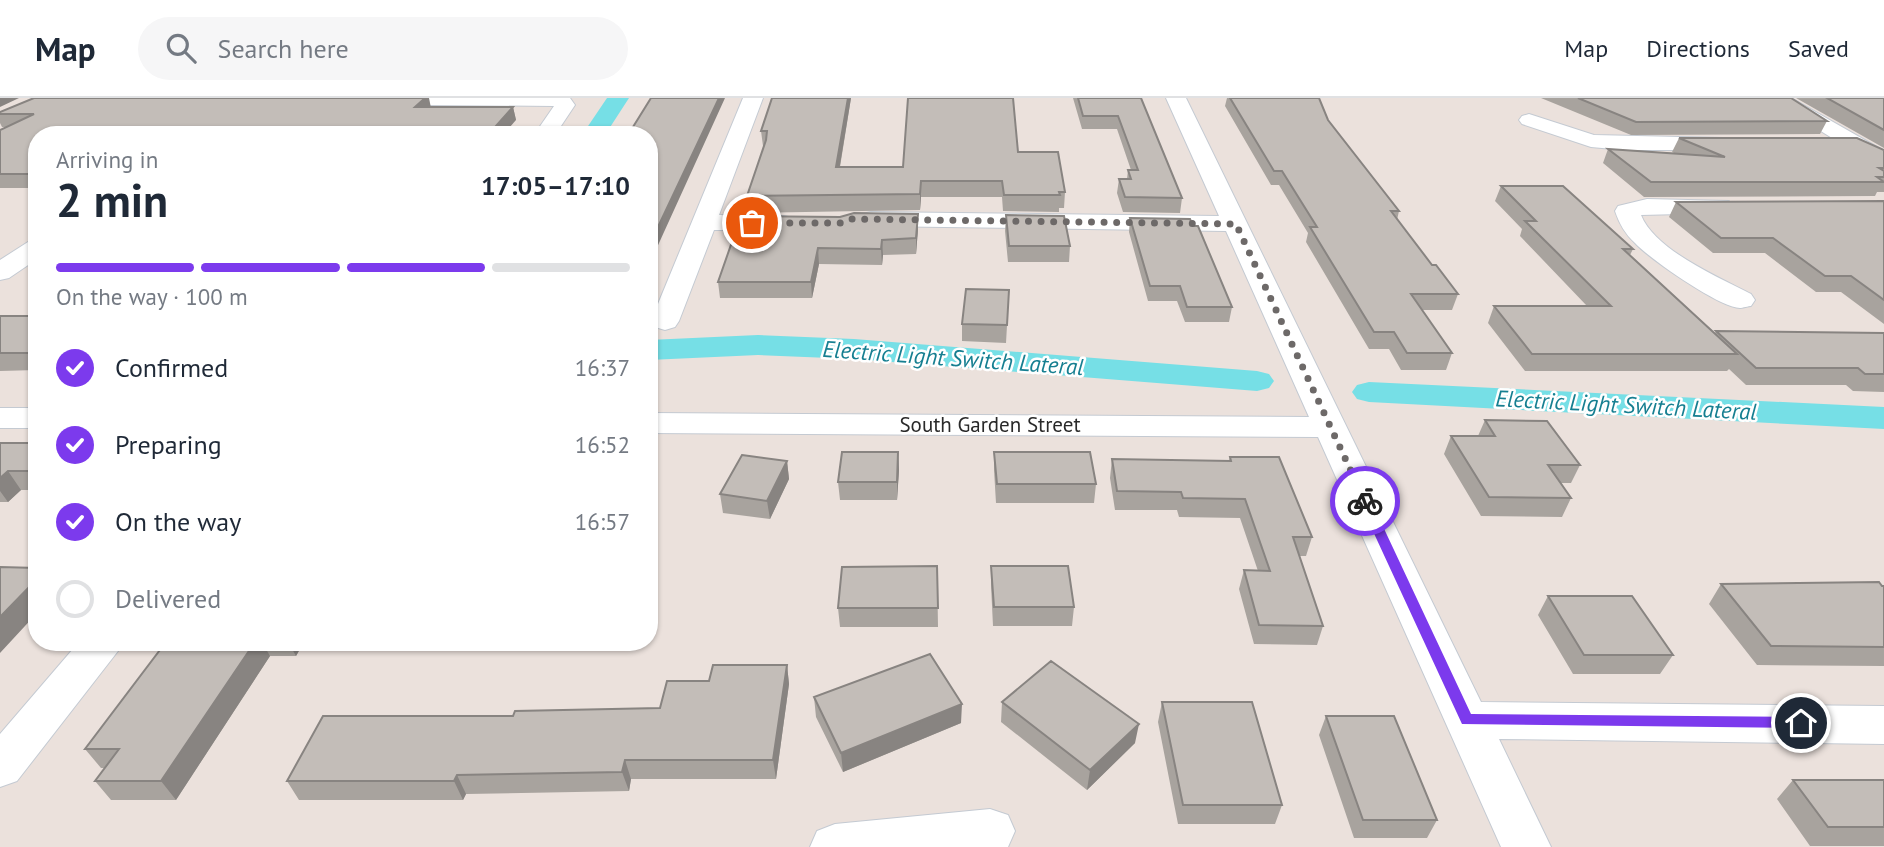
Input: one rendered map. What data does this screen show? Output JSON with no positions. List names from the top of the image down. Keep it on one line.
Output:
{"streets":{"street":["South Garden Street"]},"water":["Electric Light Switch Lateral"],"page":{"header":"Map","search":"Search here","nav":["Map","Directions","Saved"],"heading":["2 min","Arriving in","17:05–17:10"],"bar":"On the way · 100 m","list":[["Confirmed","16:37"],["Preparing","16:52"],["On the way","16:57"],"Delivered"]}}
